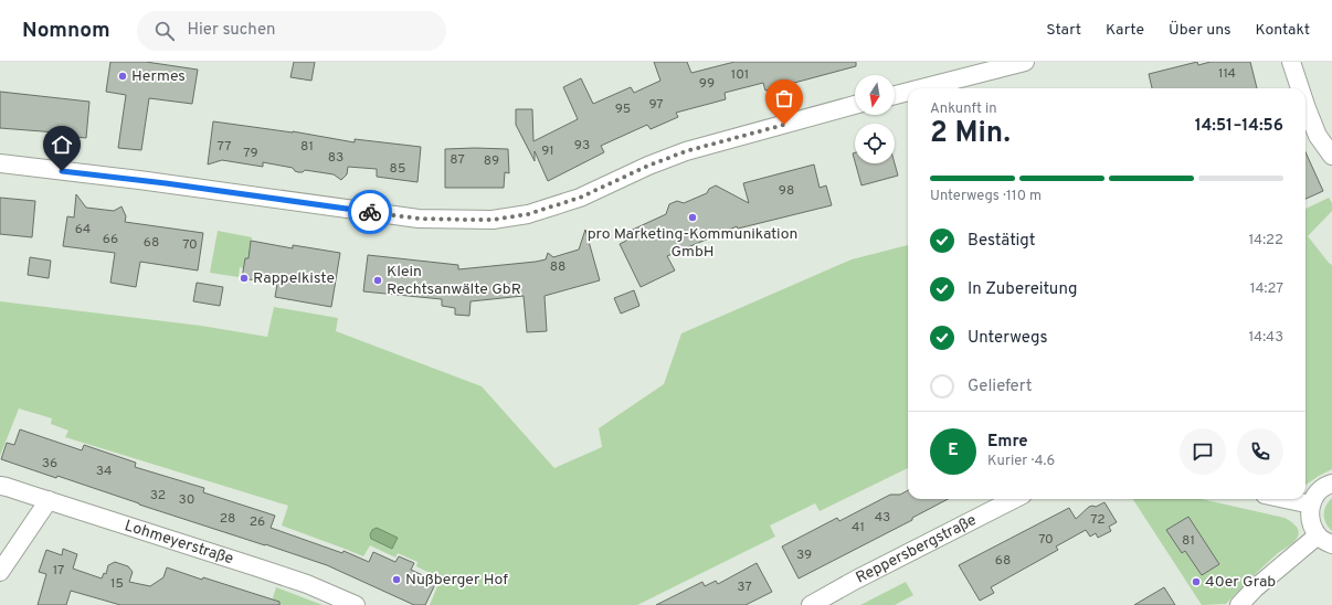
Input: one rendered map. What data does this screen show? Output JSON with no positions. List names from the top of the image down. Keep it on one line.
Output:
{"streets":{"street":["Lohmeyerstraße","Reppersbergstraße"]},"places":["Hermes","pro Marketing-Kommunikation GmbH","Rappelkiste","Klein Rechtsanwälte GbR","Nußberger Hof","40er Grab"],"house_numbers":["114","101","99","97","95","93","77","81","91","79","83","87","89","85","98","64","66","68","70","88","36","34","32","30","43","28","72","26","41","70","81","39","68","17","15","37"],"north":"bottom","page":{"header":"Nomnom","search":"Hier suchen","nav":["Start","Karte","Über uns","Kontakt"],"heading":["2 Min.","Ankunft in","14:51–14:56"],"panel":["Emre","Kurier · 4.6"],"bar":"Unterwegs · 110 m","list":[["Bestätigt","14:22"],["In Zubereitung","14:27"],["Unterwegs","14:43"],"Geliefert"],"round":"E"}}
